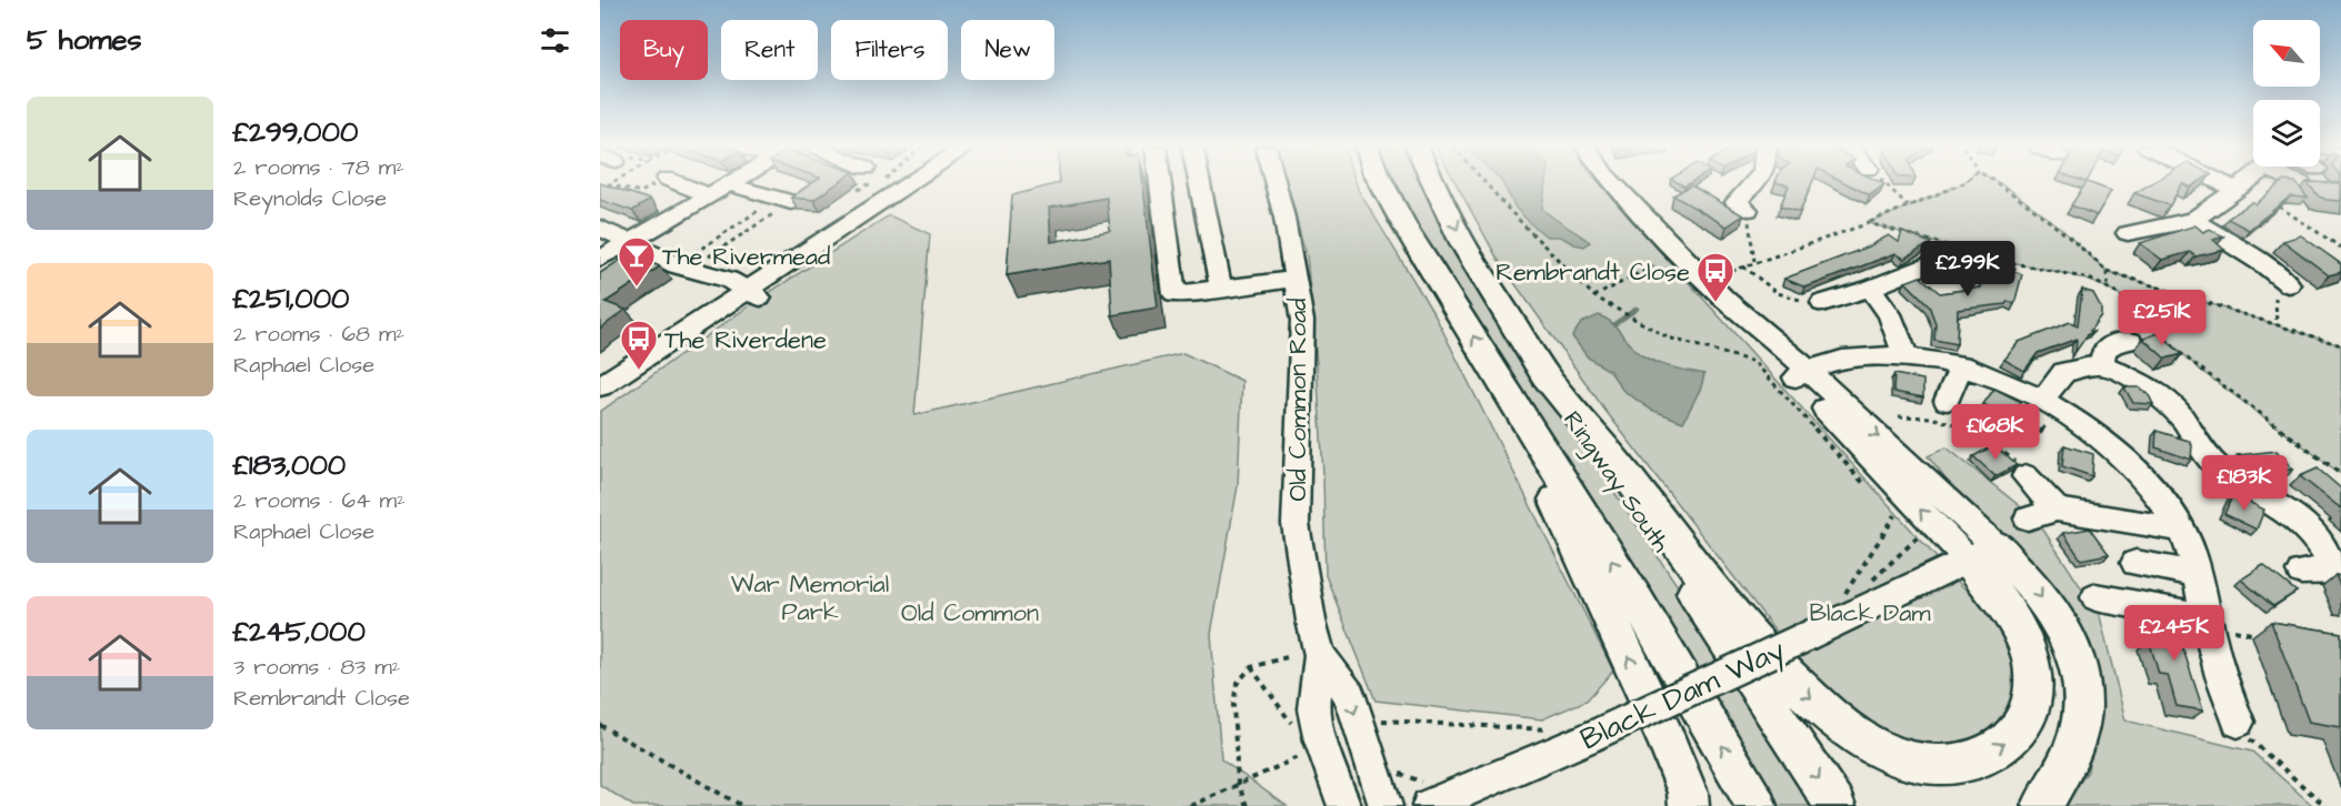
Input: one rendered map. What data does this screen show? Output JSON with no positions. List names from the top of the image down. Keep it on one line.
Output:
{"streets":{"main road":["Ringway South"],"street":["Old Common Road","Black Dam Way"]},"parks":["War Memorial Park","Old Common","Black Dam"],"places":{"bar":["The Rivermead"],"bus stop":["Rembrandt Close","The Riverdene"]},"north":"top left","page":{"heading":"5 homes","chip":["Buy","Rent","Filters","New"],"list":[{"name":"£299,000","note":"2 rooms · 78 m² · Reynolds Close"},{"name":"£251,000","note":"2 rooms · 68 m² · Raphael Close"},{"name":"£183,000","note":"2 rooms · 64 m² · Raphael Close"},{"name":"£245,000","note":"3 rooms · 83 m² · Rembrandt Close"}],"price":["£299K","£251K","£168K","£183K","£245K"]}}
